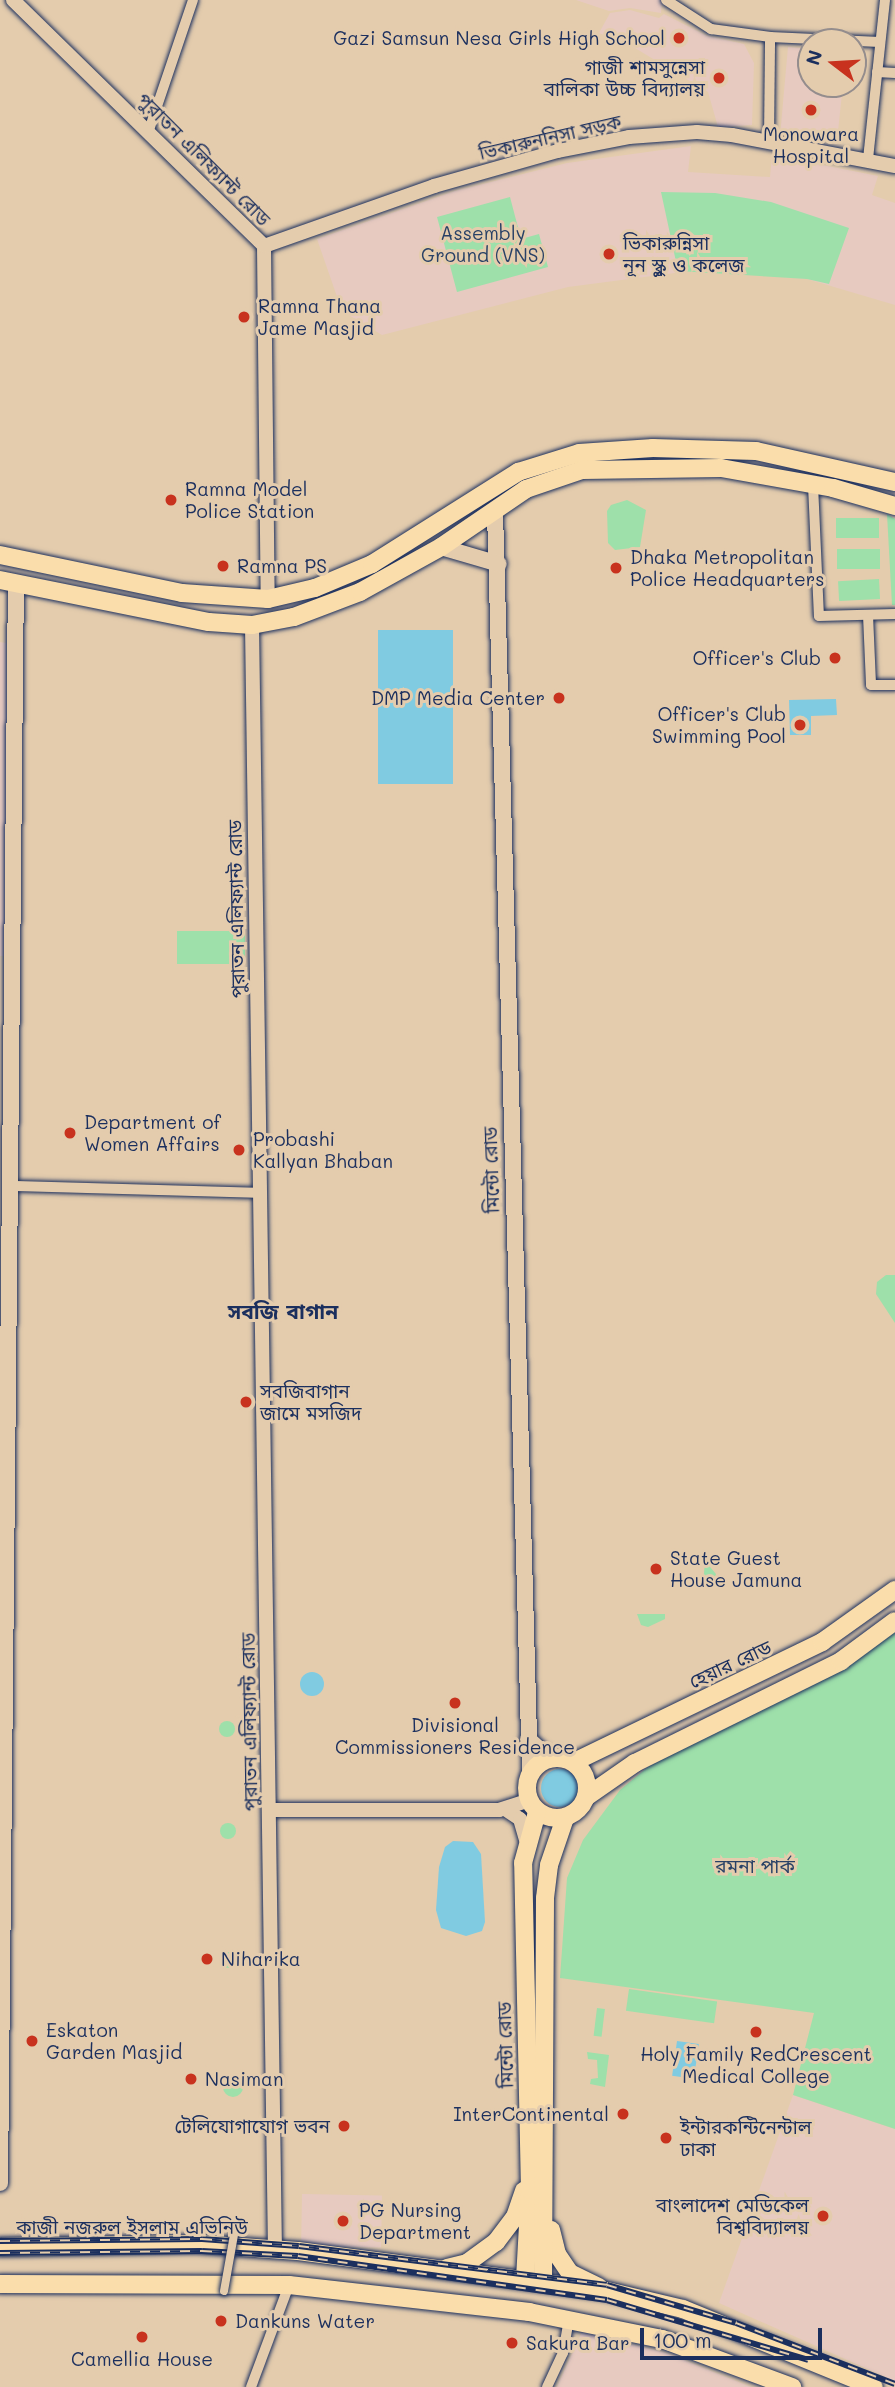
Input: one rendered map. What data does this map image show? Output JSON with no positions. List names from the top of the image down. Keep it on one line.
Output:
{"streets":{"main road":["মিন্টো রোড","হেয়ার রোড","কাজী নজরুল ইসলাম এভিনিউ"],"street":["ভিকারুননিসা সড়ক","পুরাতন এলিফ্যান্ট রোড"]},"crossings":[["ভিকারুননিসা সড়ক","পুরাতন এলিফ্যান্ট রোড"],["পুরাতন এলিফ্যান্ট রোড","কাজী নজরুল ইসলাম এভিনিউ"],["মিন্টো রোড","হেয়ার রোড"],["মিন্টো রোড","কাজী নজরুল ইসলাম এভিনিউ"]],"districts":["সবজি বাগান"],"parks":["Assembly Ground (VNS)","রমনা পার্ক"],"places":["Gazi Samsun Nesa Girls High School","গাজী শামসুন্নেসা বালিকা উচ্চ বিদ্যালয়","Monowara Hospital","ভিকারুন্নিসা নূন স্কুল ও কলেজ","Ramna Thana Jame Masjid","Ramna Model Police Station","Ramna PS","Dhaka Metropolitan Police Headquarters","Officer's Club","DMP Media Center","Officer's Club Swimming Pool","Department of Women Affairs","Probashi Kallyan Bhaban","সবজিবাগান জামে মসজিদ","State Guest House Jamuna","Divisional Commissioners Residence","Niharika","Holy Family RedCrescent Medical College","Eskaton Garden Masjid","Nasiman","InterContinental","টেলিযোগাযোগ ভবন","ইন্টারকন্টিনেন্টাল ঢাকা","বাংলাদেশ মেডিকেল বিশ্ববিদ্যালয়","PG Nursing Department","Dankuns Water","Camellia House","Sakura Bar"],"scale_bar":"100 m","north":"left"}
